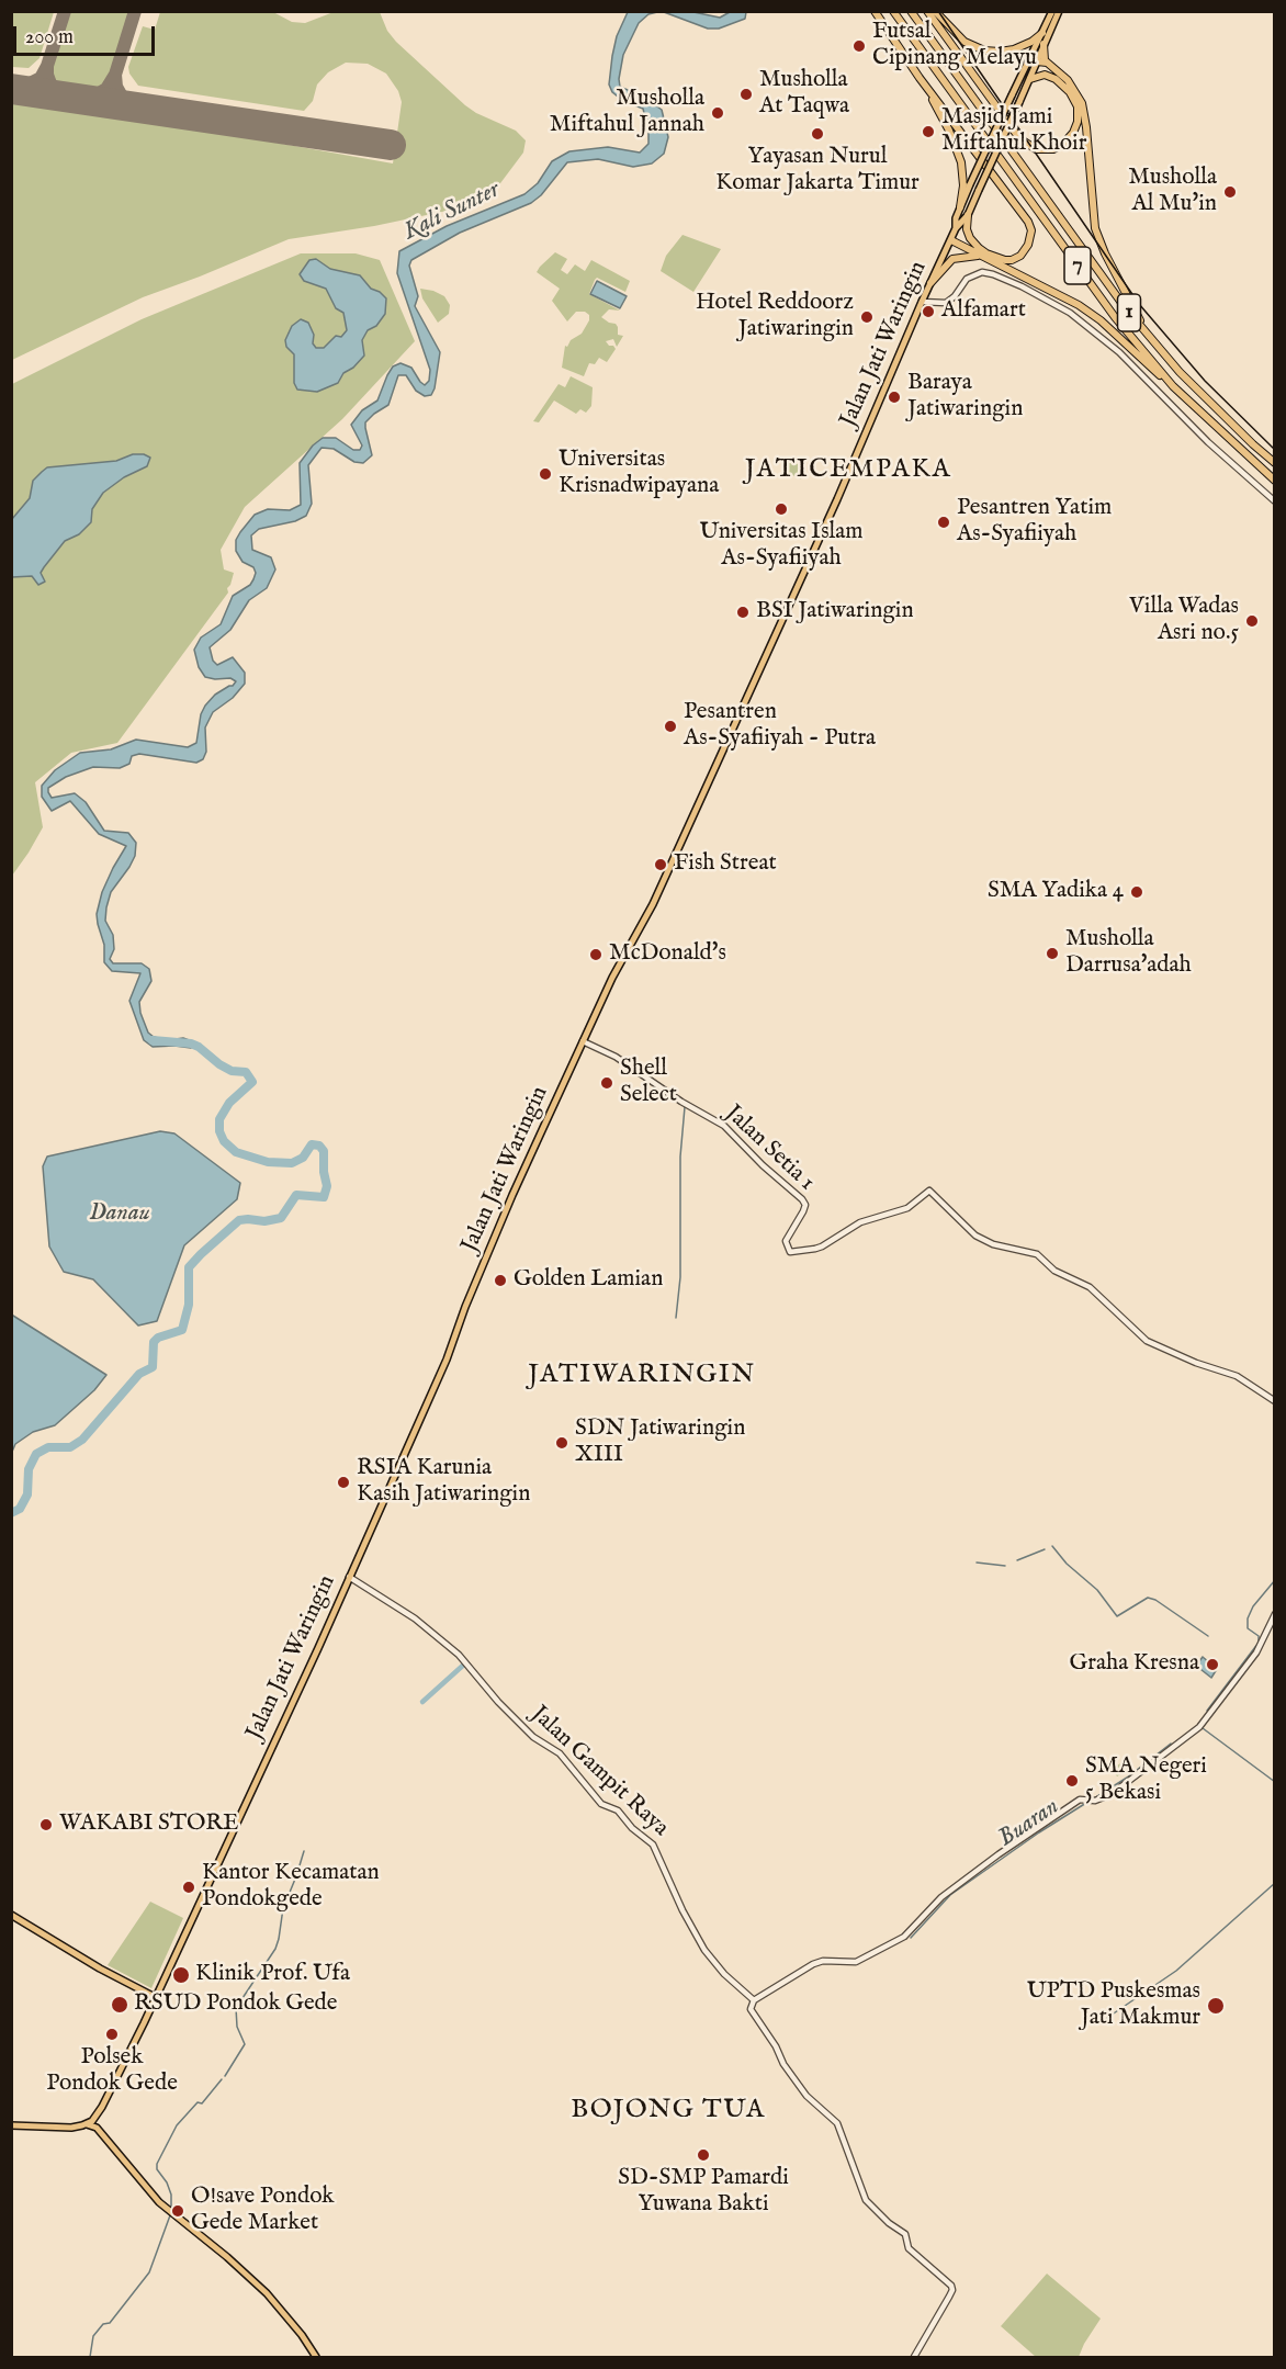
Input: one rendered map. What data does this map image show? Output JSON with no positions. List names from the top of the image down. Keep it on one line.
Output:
{"streets":{"highway":["7","1"],"main road":["Jalan Jati Waringin"],"street":["Jalan Setia 1","Jalan Gampit Raya"]},"crossings":[["Jalan Jati Waringin","Jalan Setia 1"],["Jalan Jati Waringin","Jalan Gampit Raya"]],"districts":["JATICEMPAKA","JATIWARINGIN","BOJONG TUA"],"water":["Kali Sunter","Danau","Buaran"],"places":["Futsal Cipinang Melayu","Musholla At Taqwa","Musholla Miftahul Jannah","Masjid Jami Miftahul Khoir","Yayasan Nurul Komar Jakarta Timur","Musholla Al Mu'in","Alfamart","Hotel Reddoorz Jatiwaringin","Baraya Jatiwaringin","Universitas Krisnadwipayana","Universitas Islam As-Syafiiyah","Pesantren Yatim As-Syafiiyah","BSI Jatiwaringin","Villa Wadas Asri no.5","Pesantren As-Syafiiyah - Putra","Fish Streat","SMA Yadika 4","Musholla Darrusa'adah","McDonald's","Shell Select","Golden Lamian","SDN Jatiwaringin XIII","RSIA Karunia Kasih Jatiwaringin","Graha Kresna","SMA Negeri 5 Bekasi","WAKABI STORE","Kantor Kecamatan Pondokgede","Klinik Prof. Ufa","RSUD Pondok Gede","UPTD Puskesmas Jati Makmur","Polsek Pondok Gede","SD-SMP Pamardi Yuwana Bakti","O!save Pondok Gede Market"],"scale_bar":"200 m"}
